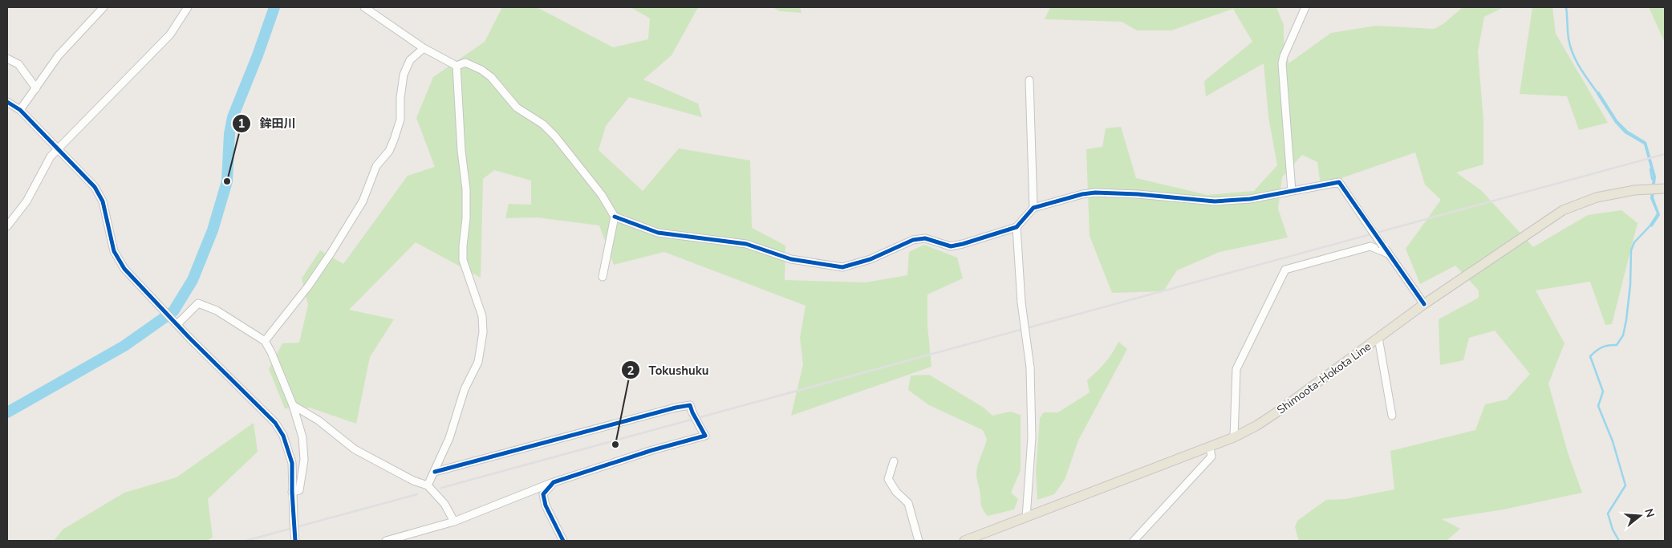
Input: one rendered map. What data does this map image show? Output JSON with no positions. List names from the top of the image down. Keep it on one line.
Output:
{"streets":{"main road":["Shimoota-Hokota Line"]},"places":["鉾田川","Tokushuku"],"north":"right"}
